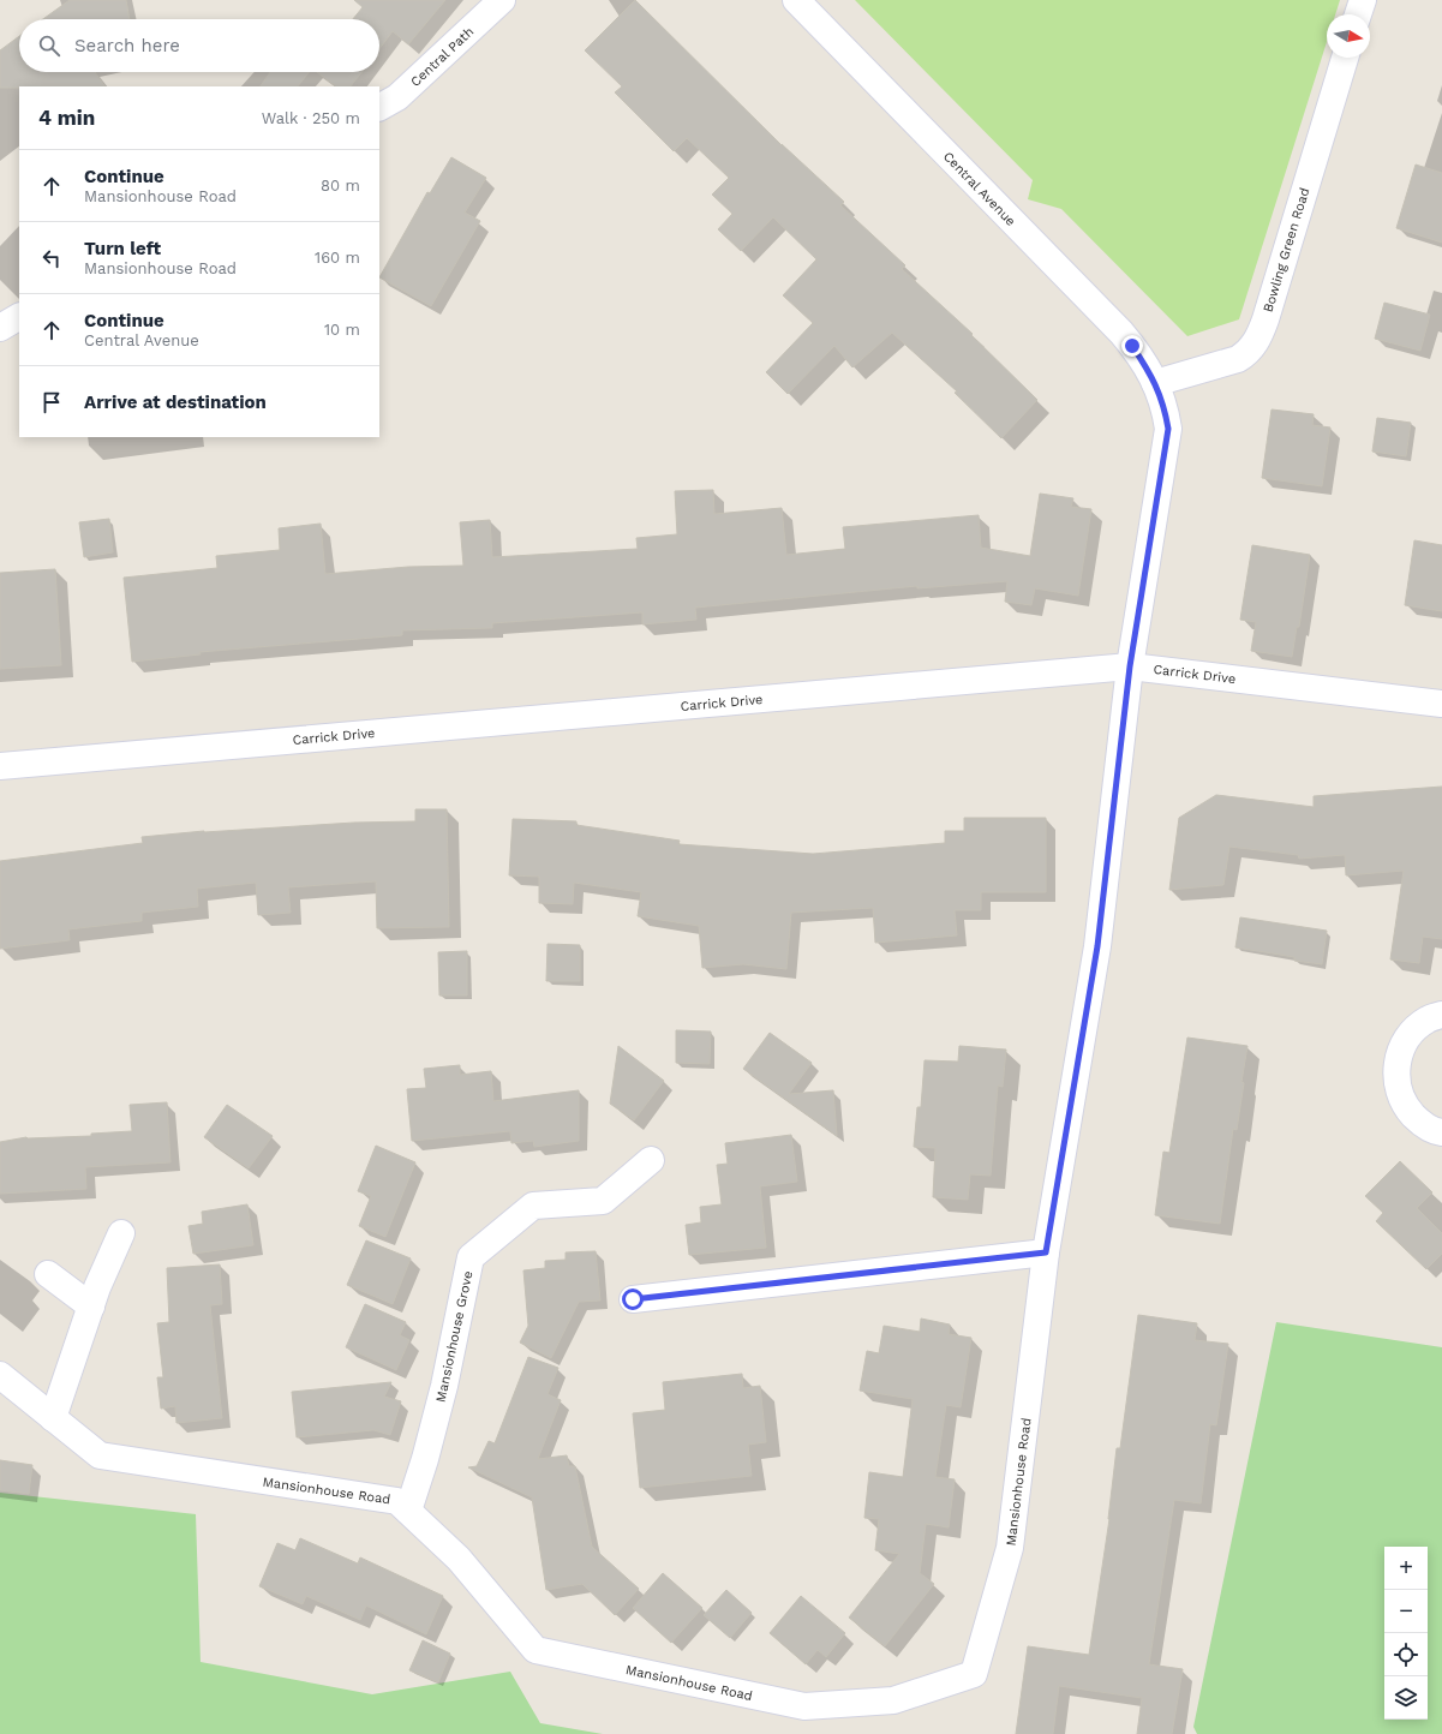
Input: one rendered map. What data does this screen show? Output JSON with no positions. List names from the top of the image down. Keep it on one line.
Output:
{"streets":{"street":["Central Path","Central Avenue","Bowling Green Road","Carrick Drive","Mansionhouse Grove","Mansionhouse Road"]},"crossings":[["Central Avenue","Bowling Green Road"],["Central Avenue","Mansionhouse Road"],["Bowling Green Road","Mansionhouse Road"],["Carrick Drive","Mansionhouse Road"],["Mansionhouse Grove","Mansionhouse Road"]],"north":"right","page":{"search":"Search here","heading":["4 min","Walk · 250 m"],"list":[["Continue","Mansionhouse Road","80 m"],["Turn left","Mansionhouse Road","160 m"],["Continue","Central Avenue","10 m"],"Arrive at destination"],"map_buttons":["+","−"]}}
